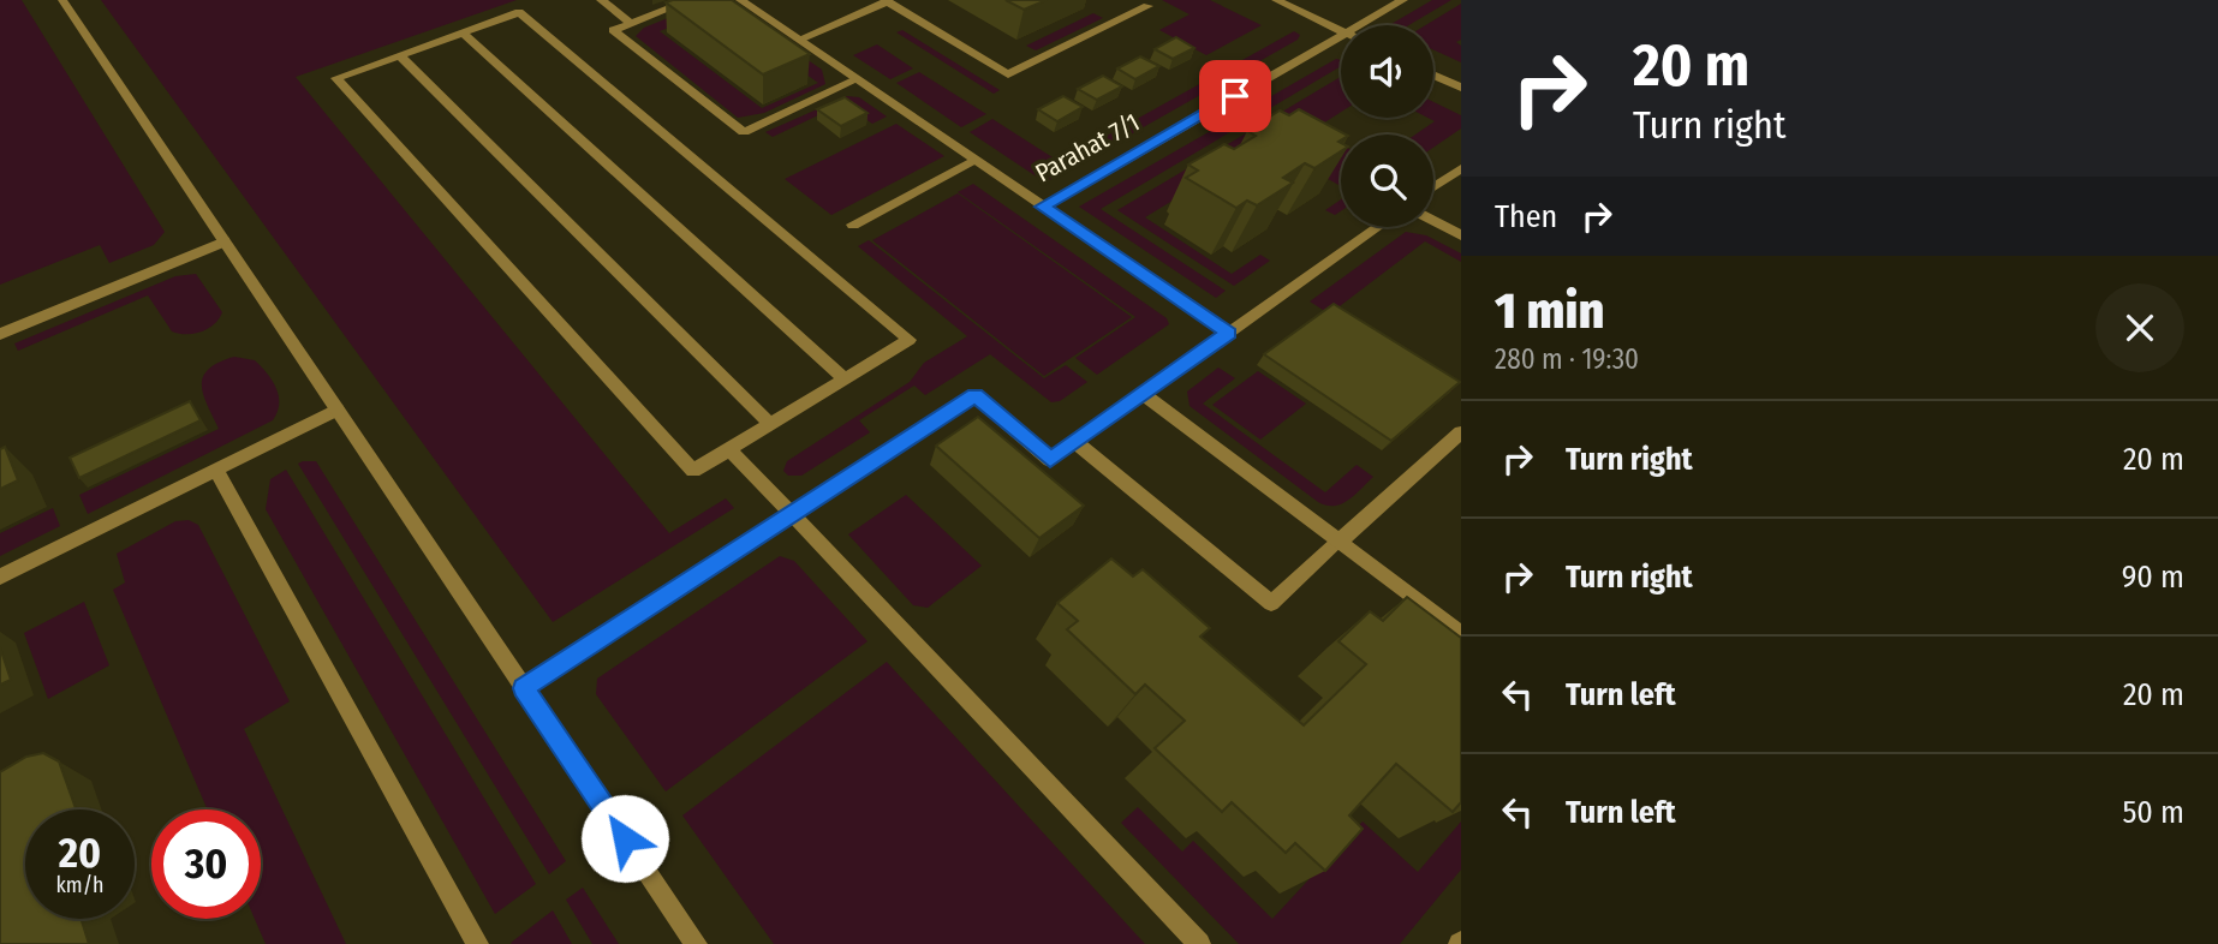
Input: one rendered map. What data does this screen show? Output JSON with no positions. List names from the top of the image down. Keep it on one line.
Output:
{"streets":{"street":["Parahat 7/1"]},"page":{"turn":["20 m","Turn right"],"then":"Then","heading":["1 min","280 m · 19:30"],"list":[{"name":"Turn right","value":"20 m"},{"name":"Turn right","value":"90 m"},{"name":"Turn left","value":"20 m"},{"name":"Turn left","value":"50 m"}],"speed":"20 km/h","limit":"30"}}
